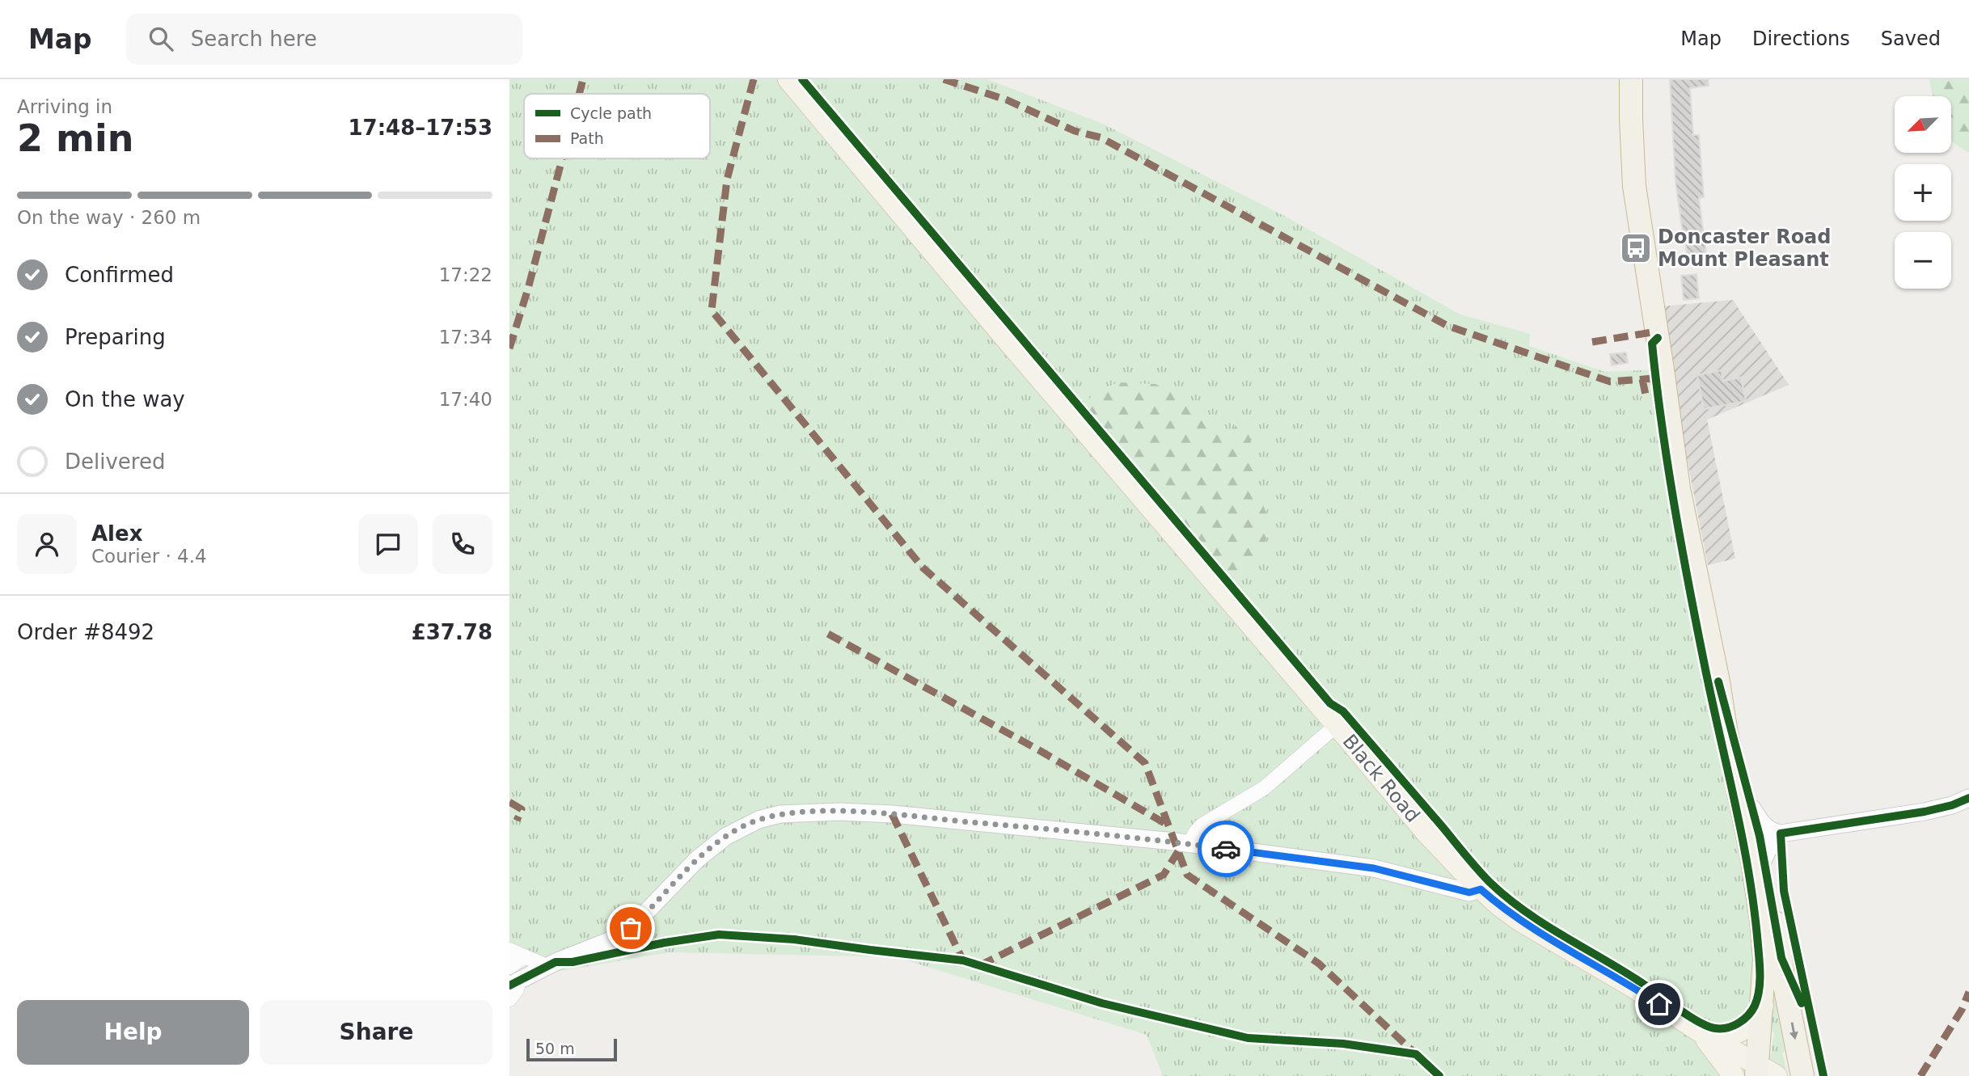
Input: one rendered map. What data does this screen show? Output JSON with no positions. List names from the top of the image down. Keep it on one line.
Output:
{"streets":{"main road":["Black Road"]},"places":{"bus stop":["Doncaster Road Mount Pleasant"]},"legend":["Cycle path","Path"],"scale_bar":"50 m","north":"bottom left","page":{"header":"Map","search":"Search here","nav":["Map","Directions","Saved"],"heading":["2 min","Arriving in","17:48–17:53"],"panel":["Alex","Courier · 4.4","Order #8492","£37.78"],"map_buttons":["+","−"],"bar":"On the way · 260 m","list":[["Confirmed","17:22"],["Preparing","17:34"],["On the way","17:40"],"Delivered"],"buttons":["Help","Share"],"scale":"50 m"}}
